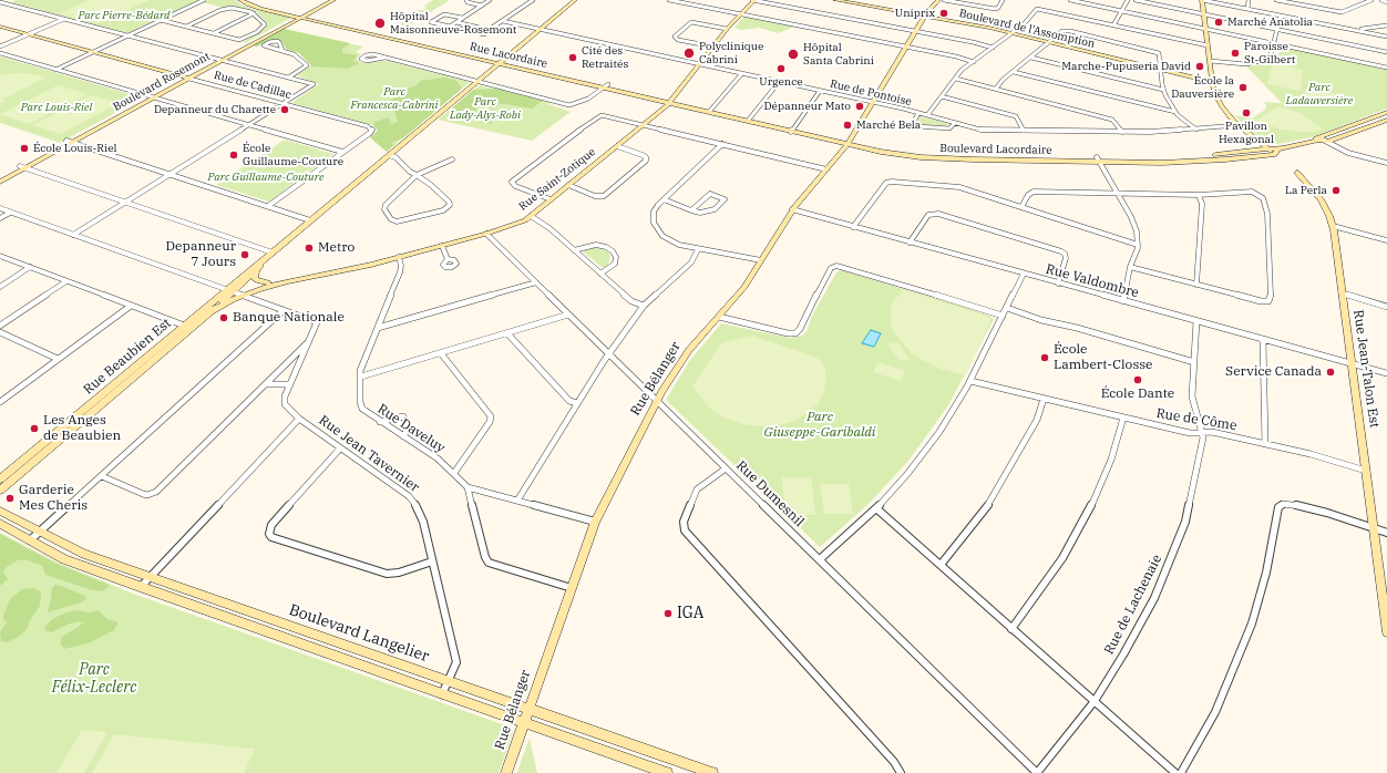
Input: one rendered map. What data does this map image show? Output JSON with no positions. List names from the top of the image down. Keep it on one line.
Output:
{"streets":{"main road":["Boulevard de l'Assomption","Rue Lacordaire","Boulevard Rosemont","Rue de Cadillac","Boulevard Lacordaire","Rue Saint-Zotique","Rue Beaubien Est","Rue Jean-Talon Est","Rue Bélanger","Boulevard Langelier"],"street":["Rue de Pontoise","Rue Valdombre","Rue de Côme","Rue Daveluy","Rue Jean Tavernier","Rue Dumesnil","Rue de Lachenaie"]},"crossings":[["Boulevard de l'Assomption","Rue Bélanger"],["Rue Lacordaire","Boulevard Rosemont"],["Rue Lacordaire","Boulevard Lacordaire"],["Rue Lacordaire","Rue Beaubien Est"],["Boulevard Rosemont","Rue de Cadillac"],["Rue de Pontoise","Rue Saint-Zotique"],["Rue de Pontoise","Rue Beaubien Est"],["Rue de Pontoise","Rue Bélanger"],["Boulevard Lacordaire","Rue Saint-Zotique"],["Boulevard Lacordaire","Rue Bélanger"],["Rue Saint-Zotique","Rue Beaubien Est"],["Rue Saint-Zotique","Rue Daveluy"],["Rue Saint-Zotique","Rue Dumesnil"],["Rue Valdombre","Rue Jean-Talon Est"],["Rue Valdombre","Rue Bélanger"],["Rue Valdombre","Rue de Lachenaie"],["Rue Jean-Talon Est","Rue de Côme"],["Rue Bélanger","Rue Dumesnil"],["Rue Bélanger","Boulevard Langelier"],["Rue de Côme","Rue de Lachenaie"],["Rue Jean Tavernier","Boulevard Langelier"],["Rue Dumesnil","Rue de Lachenaie"]],"parks":["Parc Pierre-Bédard","Parc Ladauversière","Parc Francesca-Cabrini","Parc Lady-Alys-Robi","Parc Louis-Riel","Parc Guillaume-Couture","Parc Giuseppe-Garibaldi","Parc Félix-Leclerc"],"places":["Uniprix","Marché Anatolia","Hôpital Maisonneuve-Rosemont","Polyclinique Cabrini","Paroisse St-Gilbert","Hôpital Santa Cabrini","Cité des Retraités","Marche-Pupuseria David","Urgence","École la Dauversière","Dépanneur Mato","Depanneur du Charette","Pavillon Hexagonal","Marché Bela","École Louis-Riel","École Guillaume-Couture","La Perla","Metro","Depanneur 7 Jours","Banque Nationale","École Lambert-Closse","Service Canada","École Dante","Les Anges de Beaubien","Garderie Mes Cheris","IGA"]}
